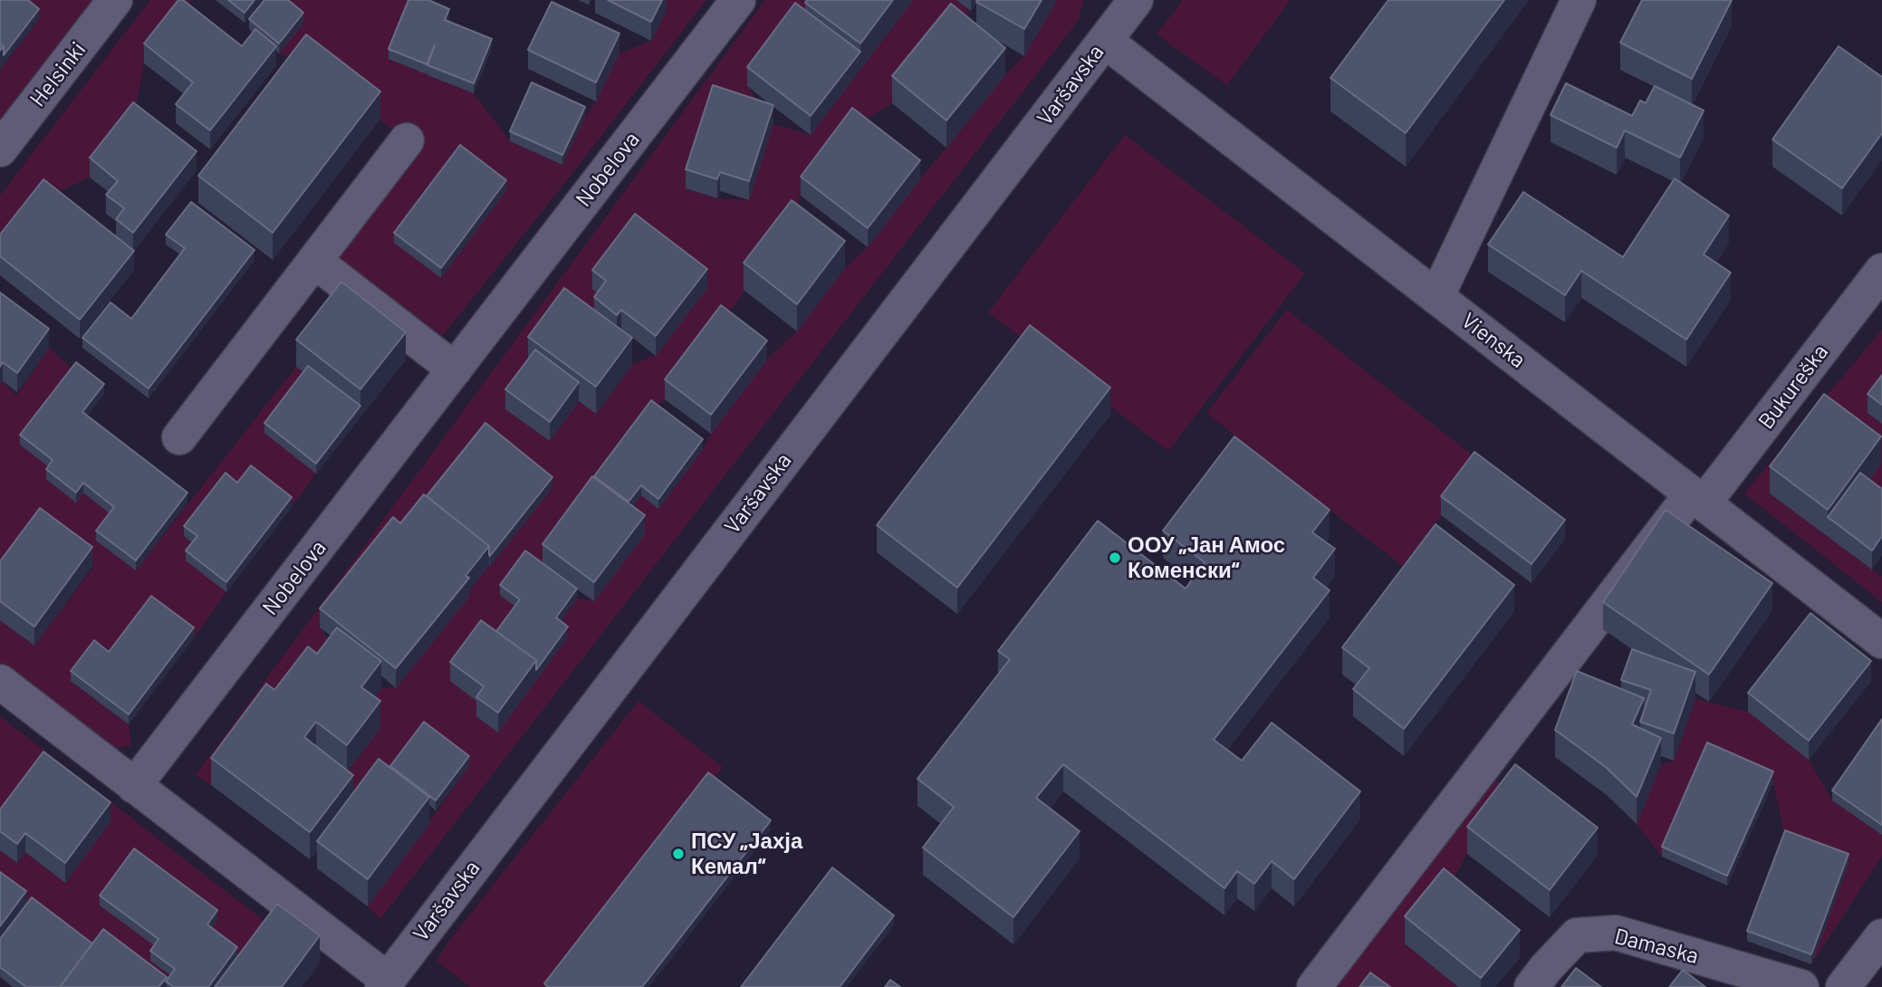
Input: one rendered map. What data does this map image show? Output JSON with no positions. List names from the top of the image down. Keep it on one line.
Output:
{"streets":{"street":["Helsinki","Varšavska","Nobelova","Vienska","Bukureška","Damaska"]},"crossings":[["Varšavska","Vienska"],["Vienska","Bukureška"]],"places":["ООУ „Јан Амос Коменски“","ПСУ „Јахја Кемал“"]}
